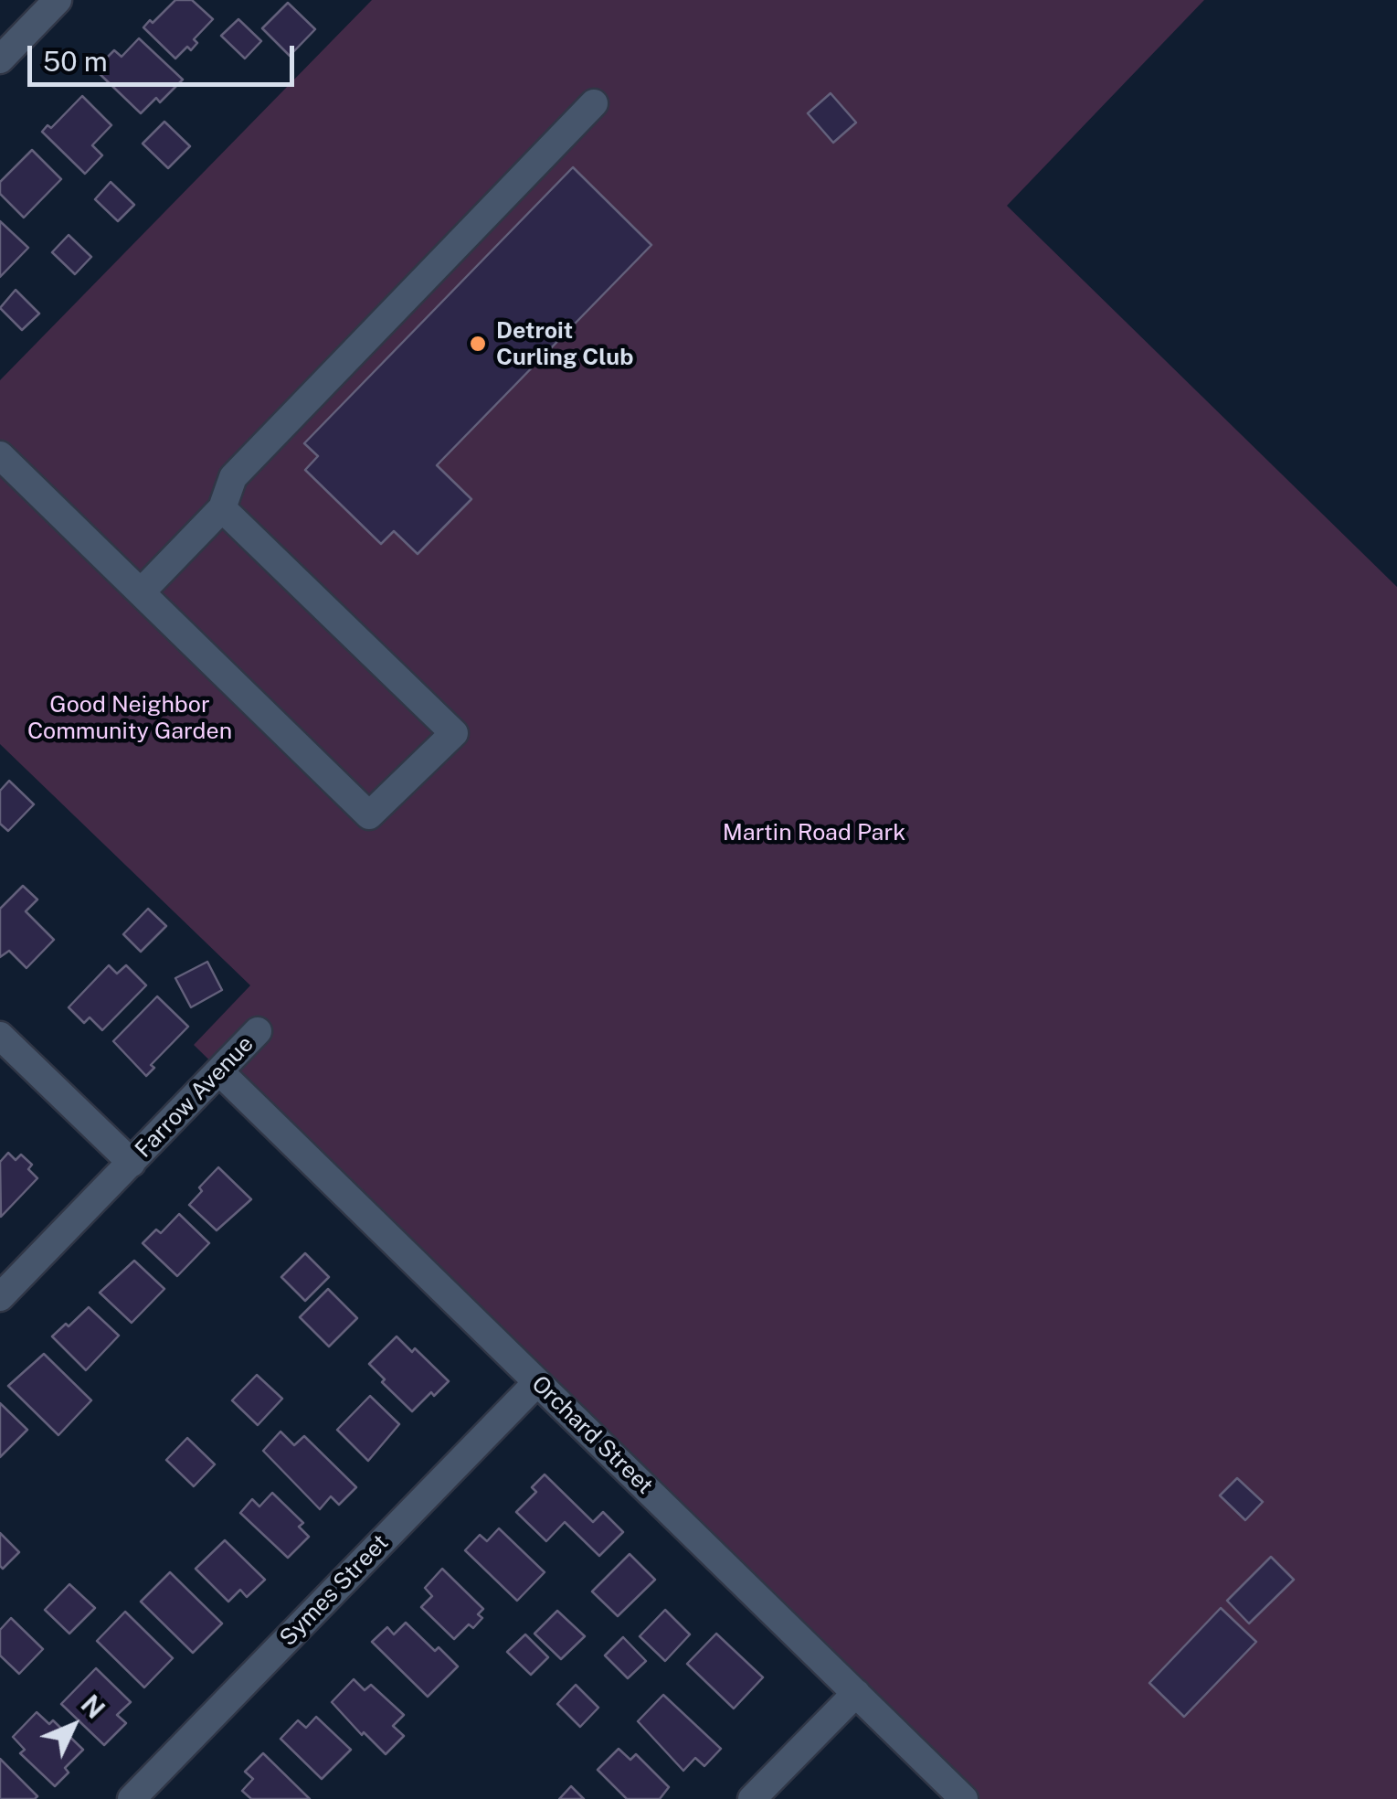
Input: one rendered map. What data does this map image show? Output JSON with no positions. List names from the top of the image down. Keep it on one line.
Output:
{"streets":{"street":["Farrow Avenue","Orchard Street","Symes Street"]},"crossings":[["Farrow Avenue","Orchard Street"],["Orchard Street","Symes Street"]],"parks":["Good Neighbor Community Garden","Martin Road Park"],"places":["Detroit Curling Club"],"scale_bar":"50 m","north":"top right"}
